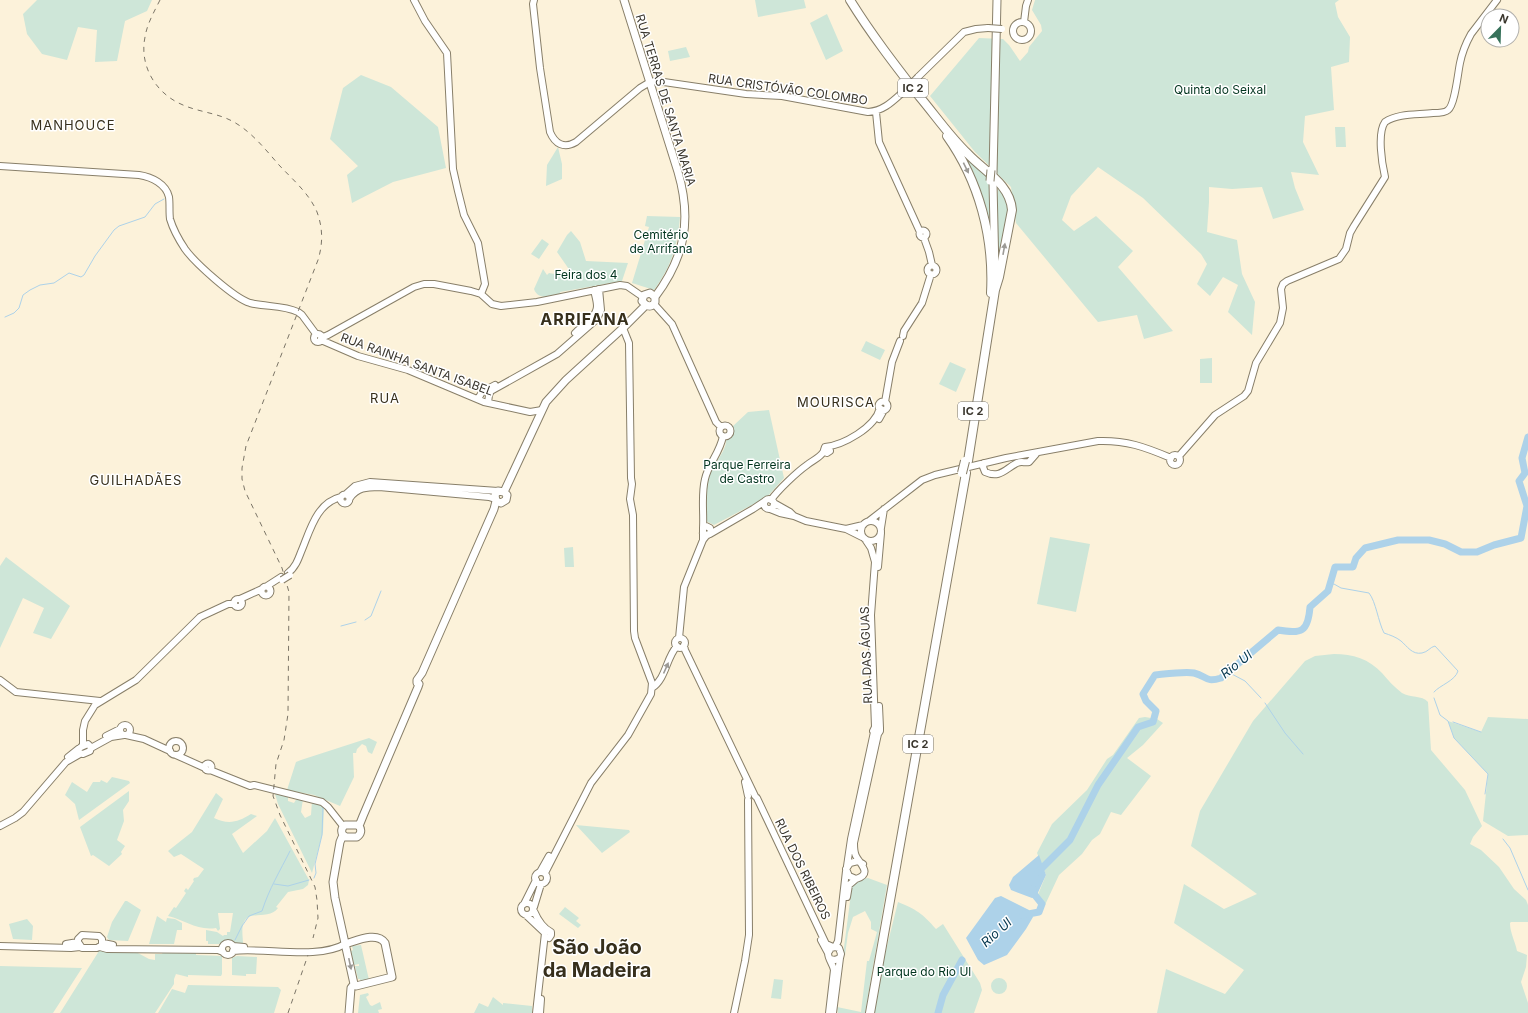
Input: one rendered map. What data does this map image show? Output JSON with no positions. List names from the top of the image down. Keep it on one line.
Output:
{"streets":{"highway":["IC 2"],"main road":["RUA TERRAS DE SANTA MARIA"],"street":["RUA CRISTÓVÃO COLOMBO","RUA RAINHA SANTA ISABEL","RUA DAS ÁGUAS","RUA DOS RIBEIROS"]},"crossings":[["RUA CRISTÓVÃO COLOMBO","RUA TERRAS DE SANTA MARIA"],["RUA DAS ÁGUAS","RUA DOS RIBEIROS"]],"districts":["MANHOUCE","ARRIFANA","RUA","MOURISCA","GUILHADÃES","São João da Madeira"],"water":["Rio Ul"],"parks":["Quinta do Seixal","Cemitério de Arrifana","Feira dos 4","Parque Ferreira de Castro","Parque do Rio Ul"],"north":"top right"}
